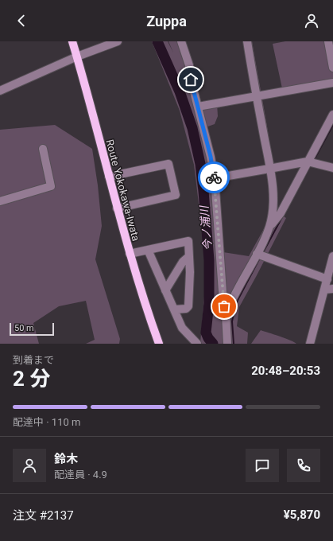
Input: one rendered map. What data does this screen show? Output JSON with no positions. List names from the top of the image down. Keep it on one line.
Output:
{"streets":{"main road":["Route Yokokawa-Iwata"]},"water":["今ノ浦川"],"scale_bar":"50 m","page":{"header":"Zuppa","scale":"50 m","heading":["2 分","到着まで","20:48–20:53"],"panel":["鈴木","配達員 · 4.9","注文 #2137","¥5,870"],"bar":"配達中 · 110 m"}}
